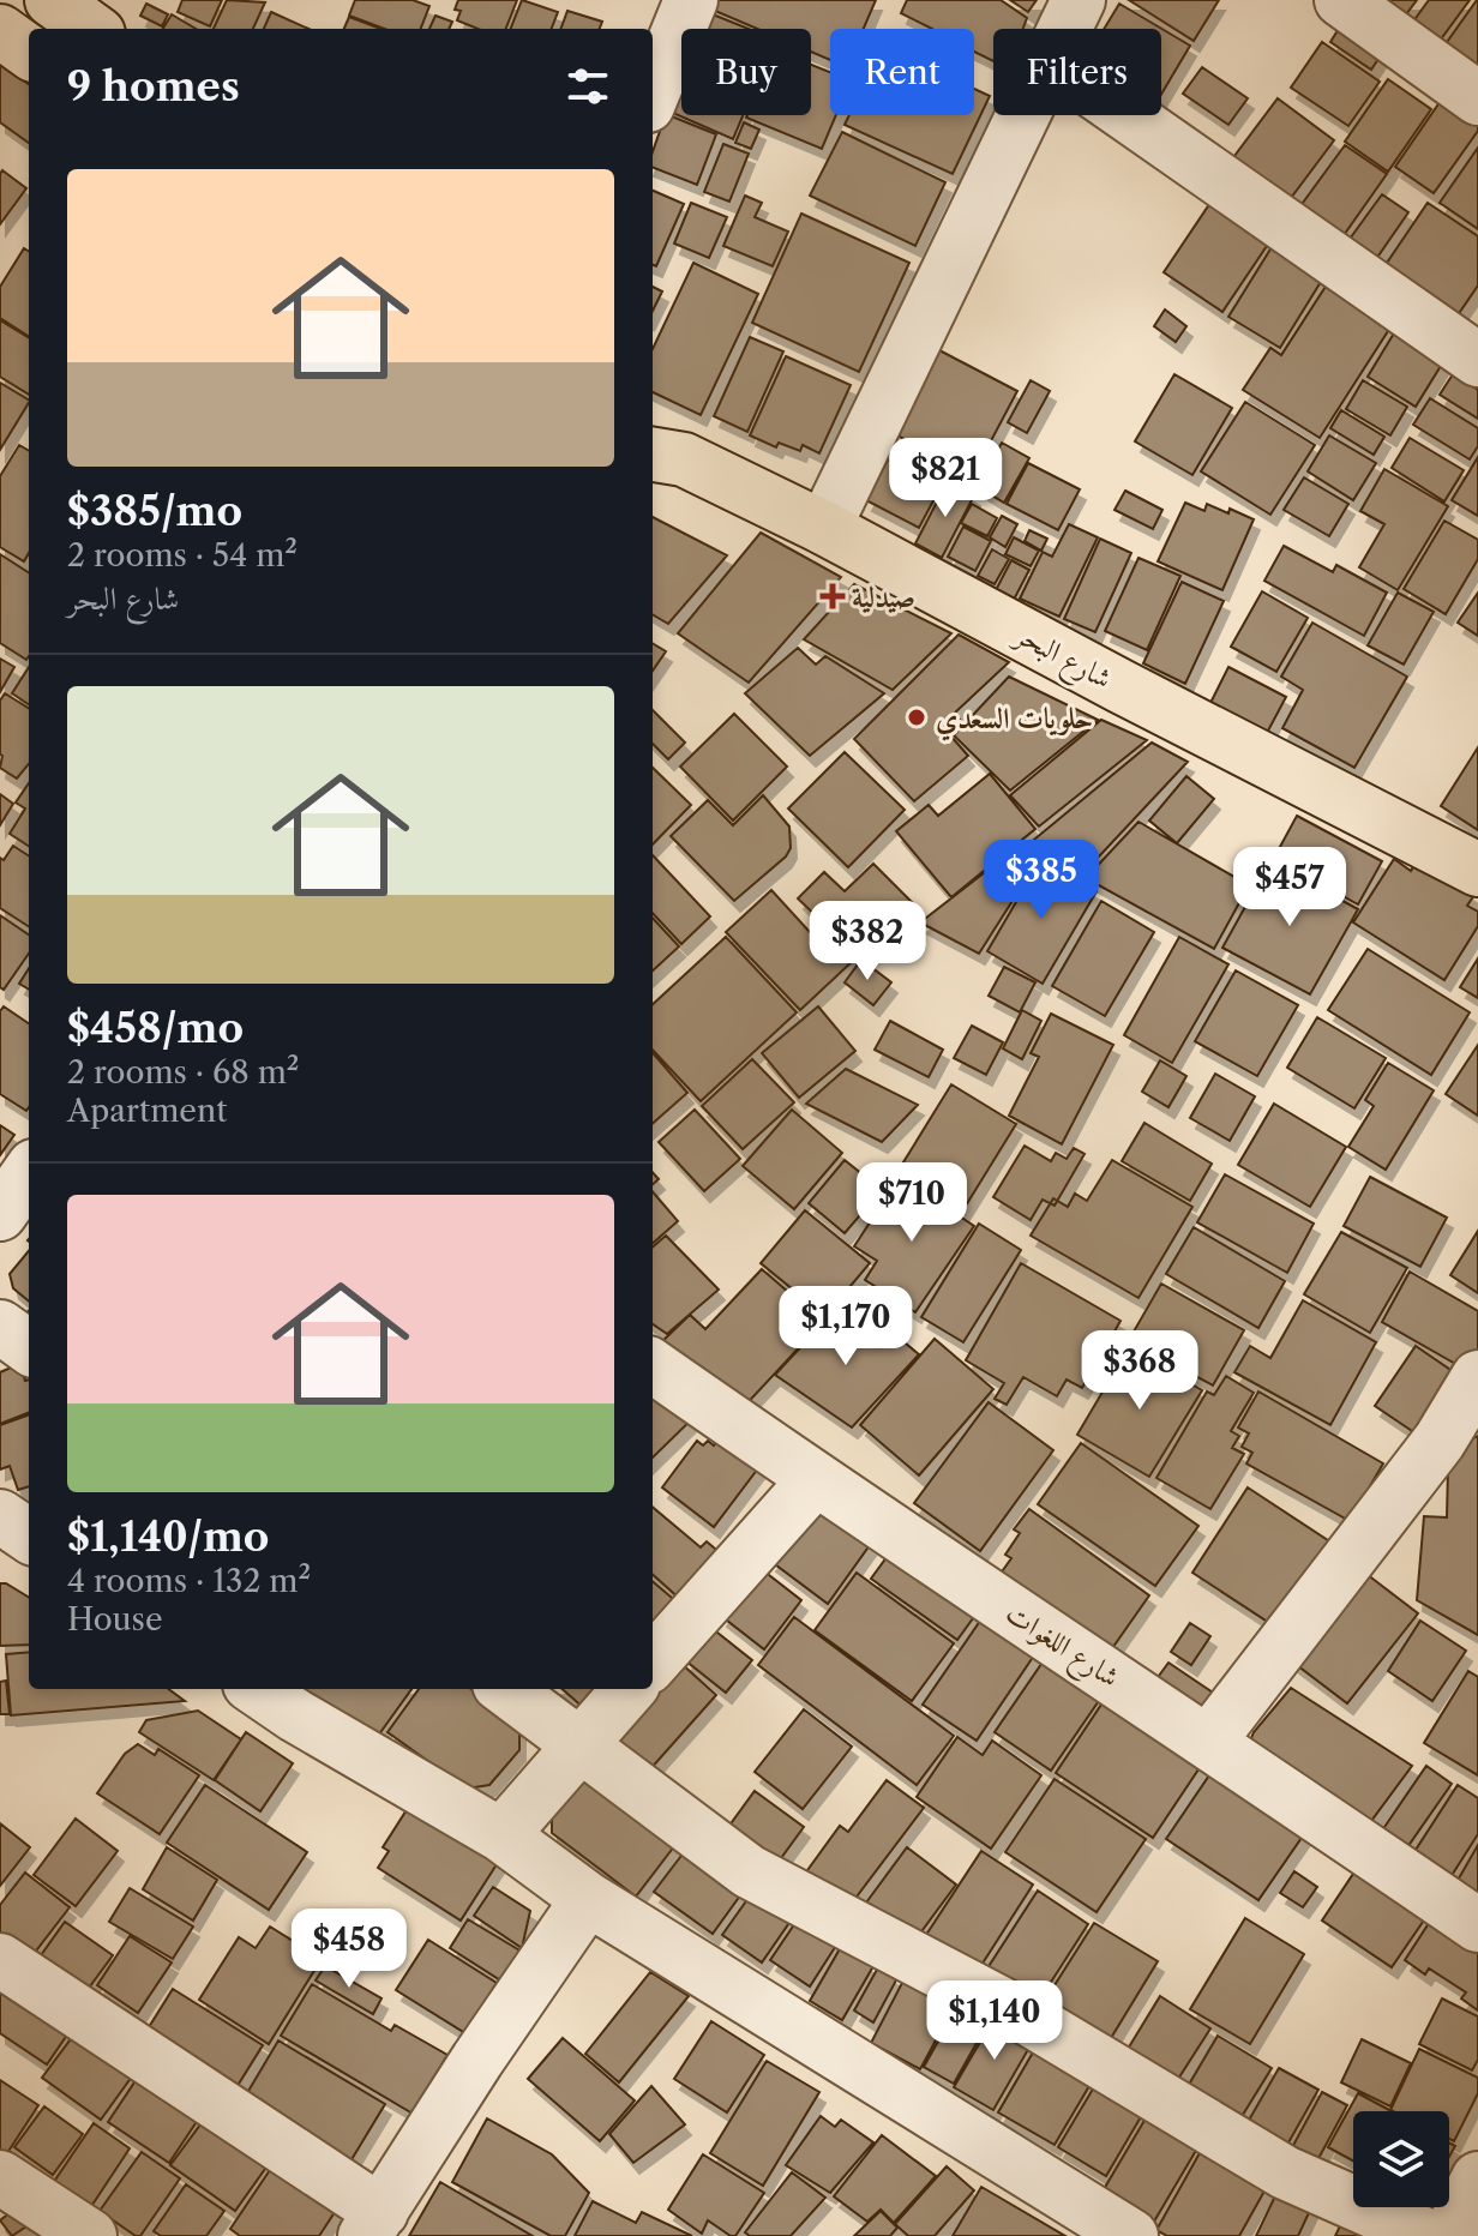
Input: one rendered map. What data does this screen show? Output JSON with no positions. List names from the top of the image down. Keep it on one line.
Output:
{"streets":{"main road":["شارع البحر"],"street":["شارع اللغوات"]},"places":{"health":["صيدلية"],"other":["حلويات السعدي"]},"page":{"chip":["Buy","Rent","Filters"],"heading":"9 homes","list":[{"name":"$385/mo","note":"2 rooms · 54 m² · شارع البحر"},{"name":"$458/mo","note":"2 rooms · 68 m² · Apartment"},{"name":"$1,140/mo","note":"4 rooms · 132 m² · House"}],"price":["$821","$385","$457","$382","$710","$1,170","$368","$458","$1,140"]}}
